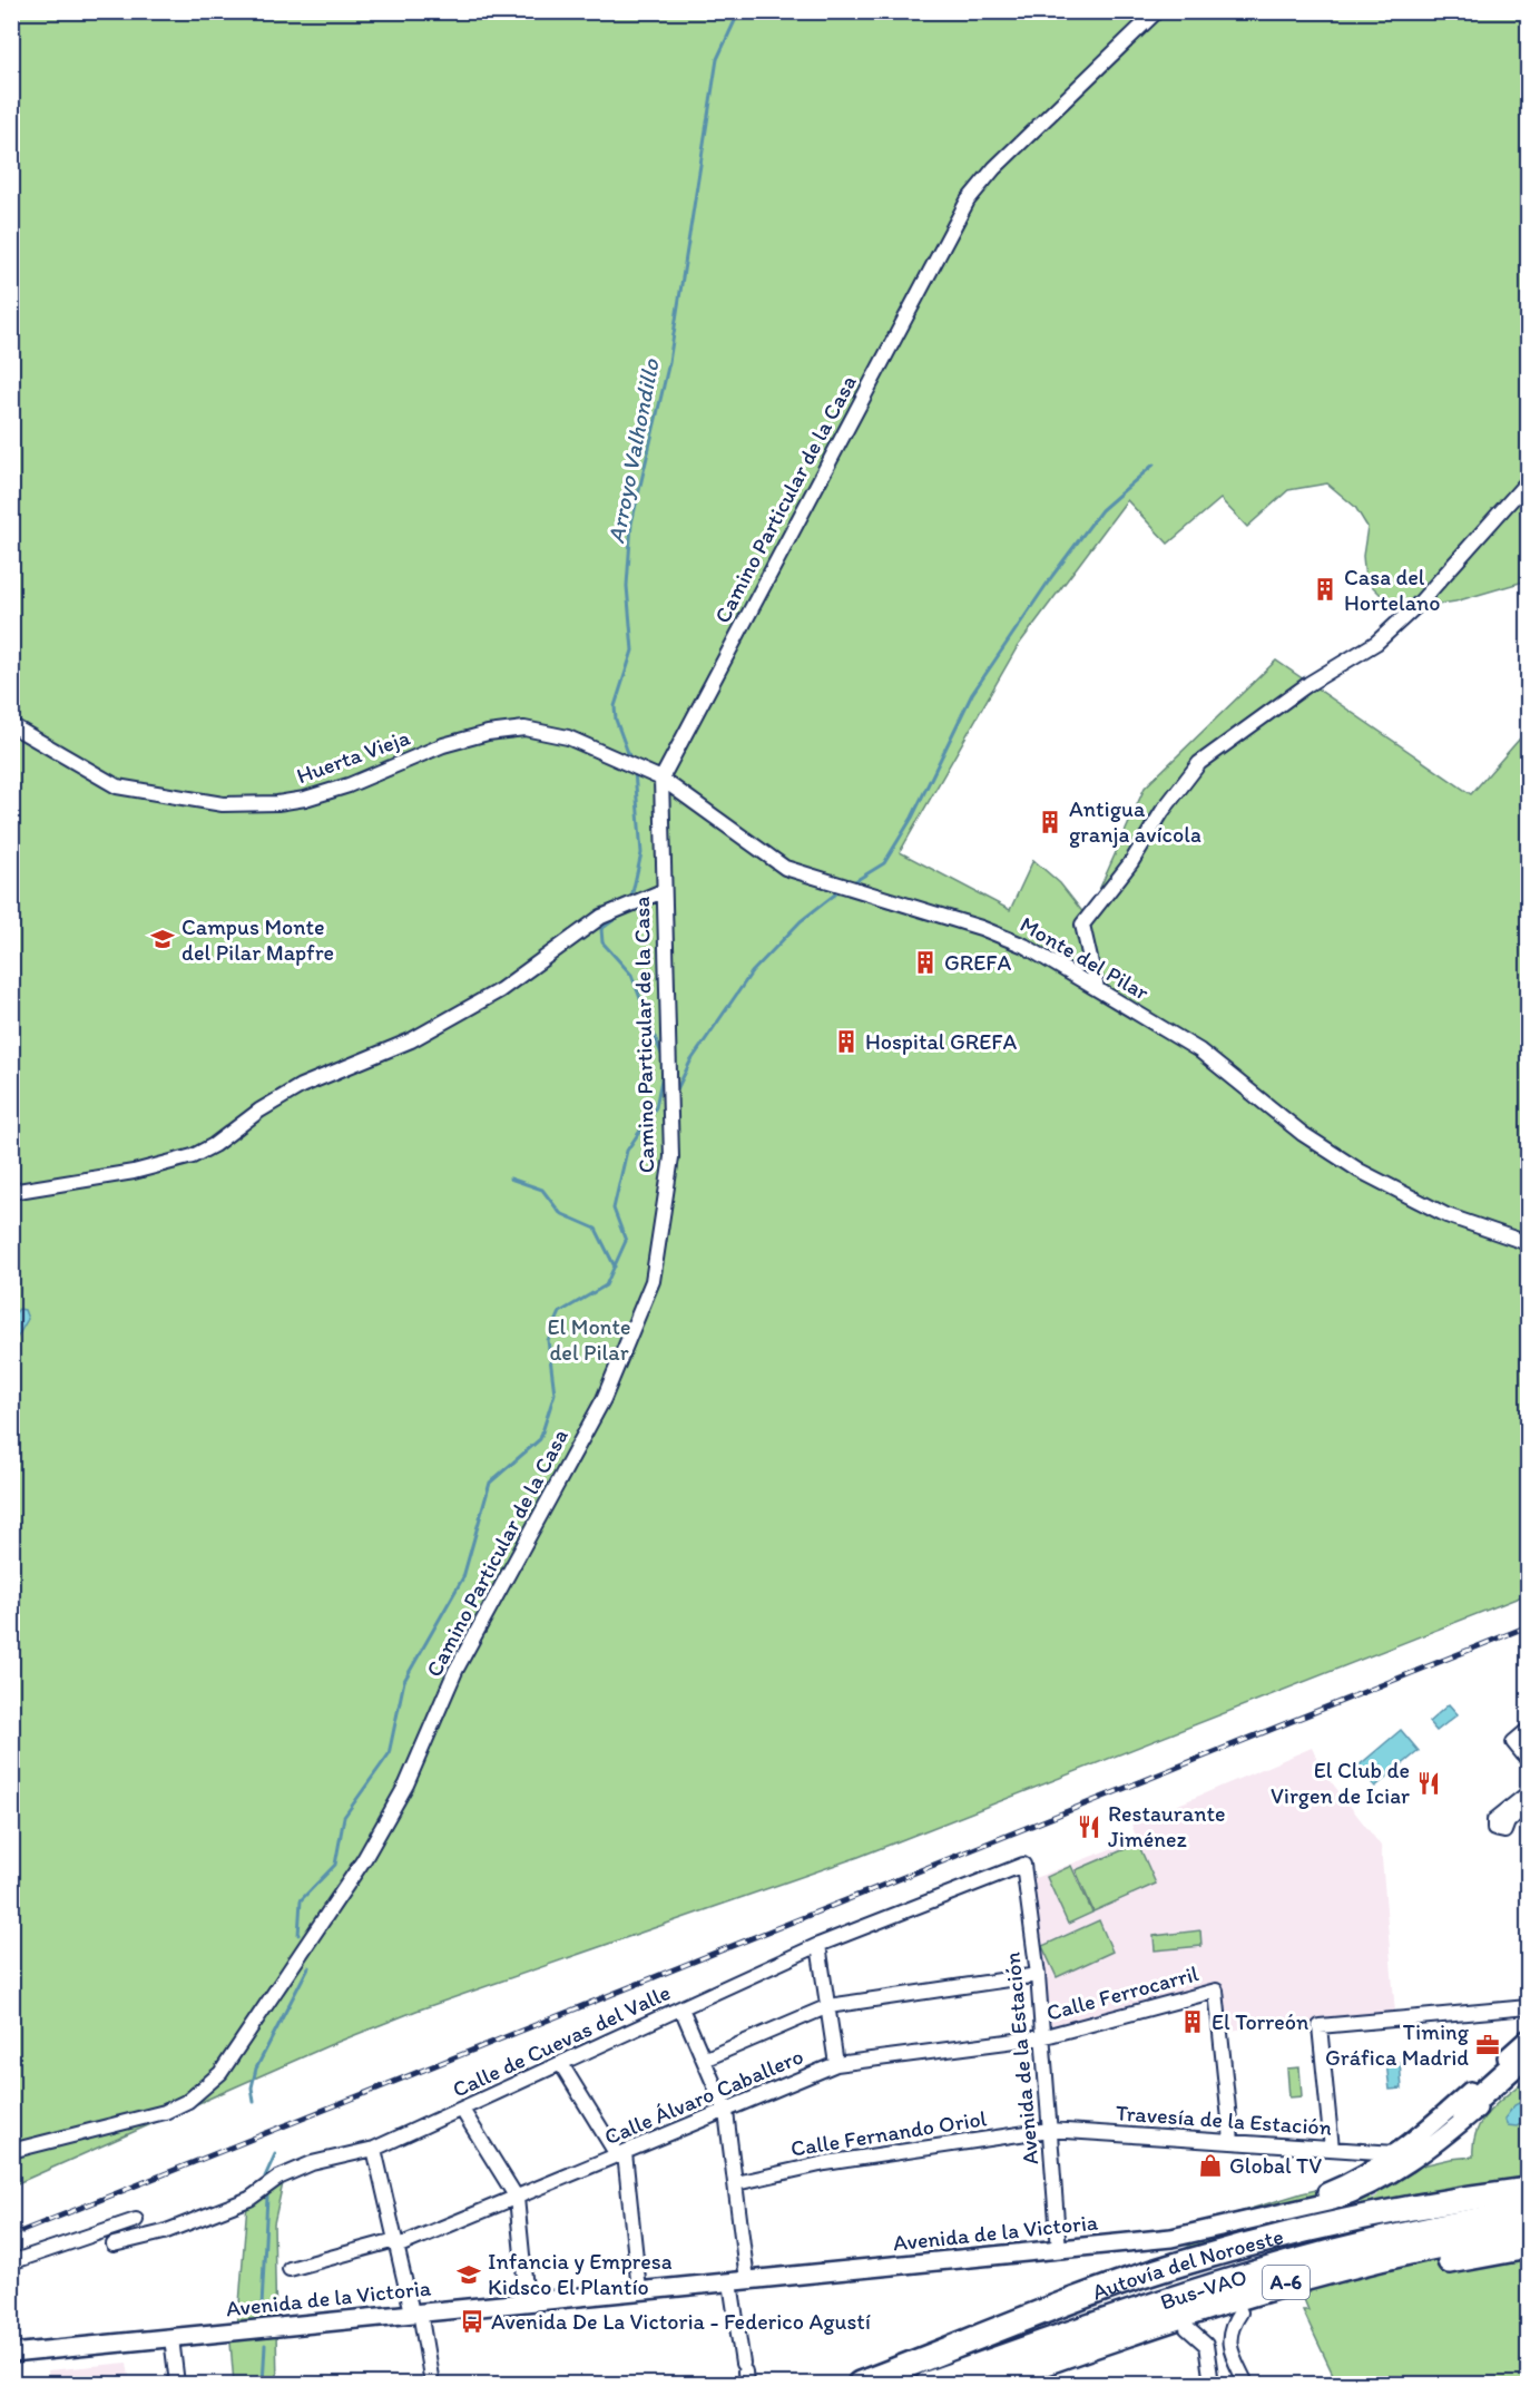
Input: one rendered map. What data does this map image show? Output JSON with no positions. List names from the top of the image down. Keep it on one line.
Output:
{"streets":{"highway":["Autovía del Noroeste","A-6","Bus-VAO"],"street":["Camino Particular de la Casa","Huerta Vieja","Monte del Pilar","Calle Ferrocarril","Calle de Cuevas del Valle","Avenida de la Estación","Calle Álvaro Caballero","Travesía de la Estación","Calle Fernando Oriol","Avenida de la Victoria"]},"crossings":[["Camino Particular de la Casa","Monte del Pilar"],["Huerta Vieja","Monte del Pilar"],["Calle Ferrocarril","Avenida de la Estación"],["Calle Ferrocarril","Calle Álvaro Caballero"],["Calle Ferrocarril","Travesía de la Estación"],["Calle de Cuevas del Valle","Avenida de la Estación"],["Avenida de la Estación","Calle Álvaro Caballero"],["Avenida de la Estación","Travesía de la Estación"],["Avenida de la Estación","Calle Fernando Oriol"],["Avenida de la Estación","Avenida de la Victoria"],["Travesía de la Estación","Calle Fernando Oriol"]],"water":["Arroyo Valhondillo"],"parks":["El Monte del Pilar"],"places":{"building":["Casa del Hortelano","Antigua granja avícola","GREFA","Hospital GREFA","El Torreón"],"school or university":["Campus Monte del Pilar Mapfre","Infancia y Empresa Kidsco El Plantío"],"restaurant":["El Club de Virgen de Iciar","Restaurante Jiménez"],"office":["Timing Gráfica Madrid"],"shop":["Global TV"],"bus stop":["Avenida De La Victoria - Federico Agustí"]}}
